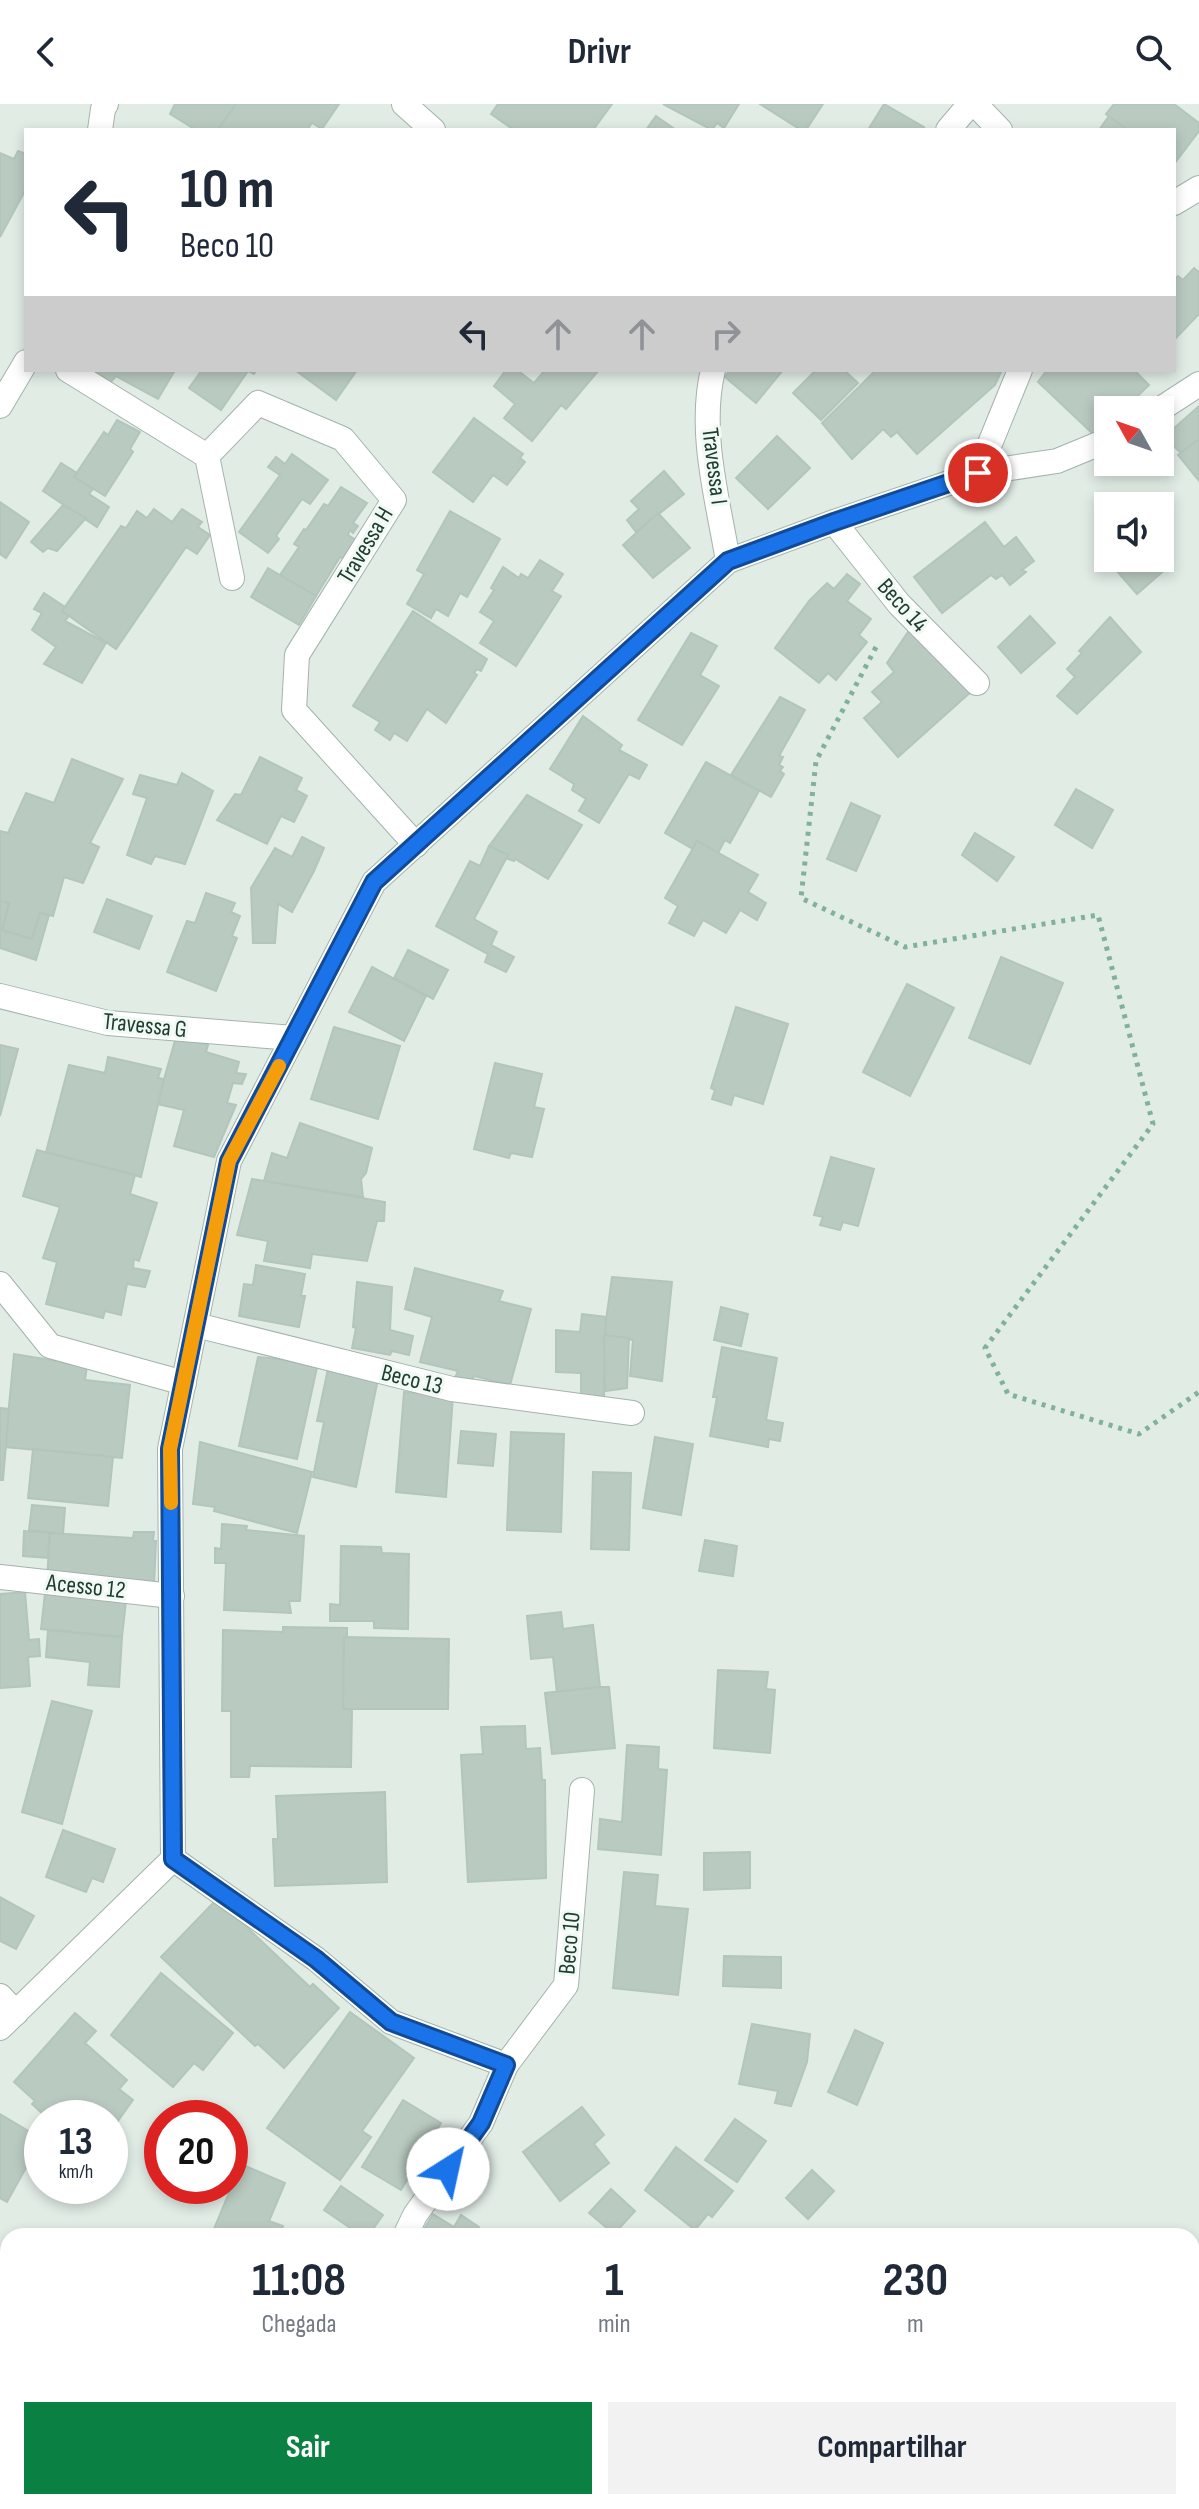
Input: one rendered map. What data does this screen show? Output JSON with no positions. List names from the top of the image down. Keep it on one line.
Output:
{"streets":{"street":["Travessa I","Travessa H","Beco 14","Travessa G","Beco 13","Acesso 12","Beco 10"]},"north":"top left","page":{"header":"Drivr","turn":["10 m","Beco 10"],"speed":"13 km/h","limit":"20","eta":["11:08","Chegada","1","min","230","m"],"buttons":["Sair","Compartilhar"]}}
